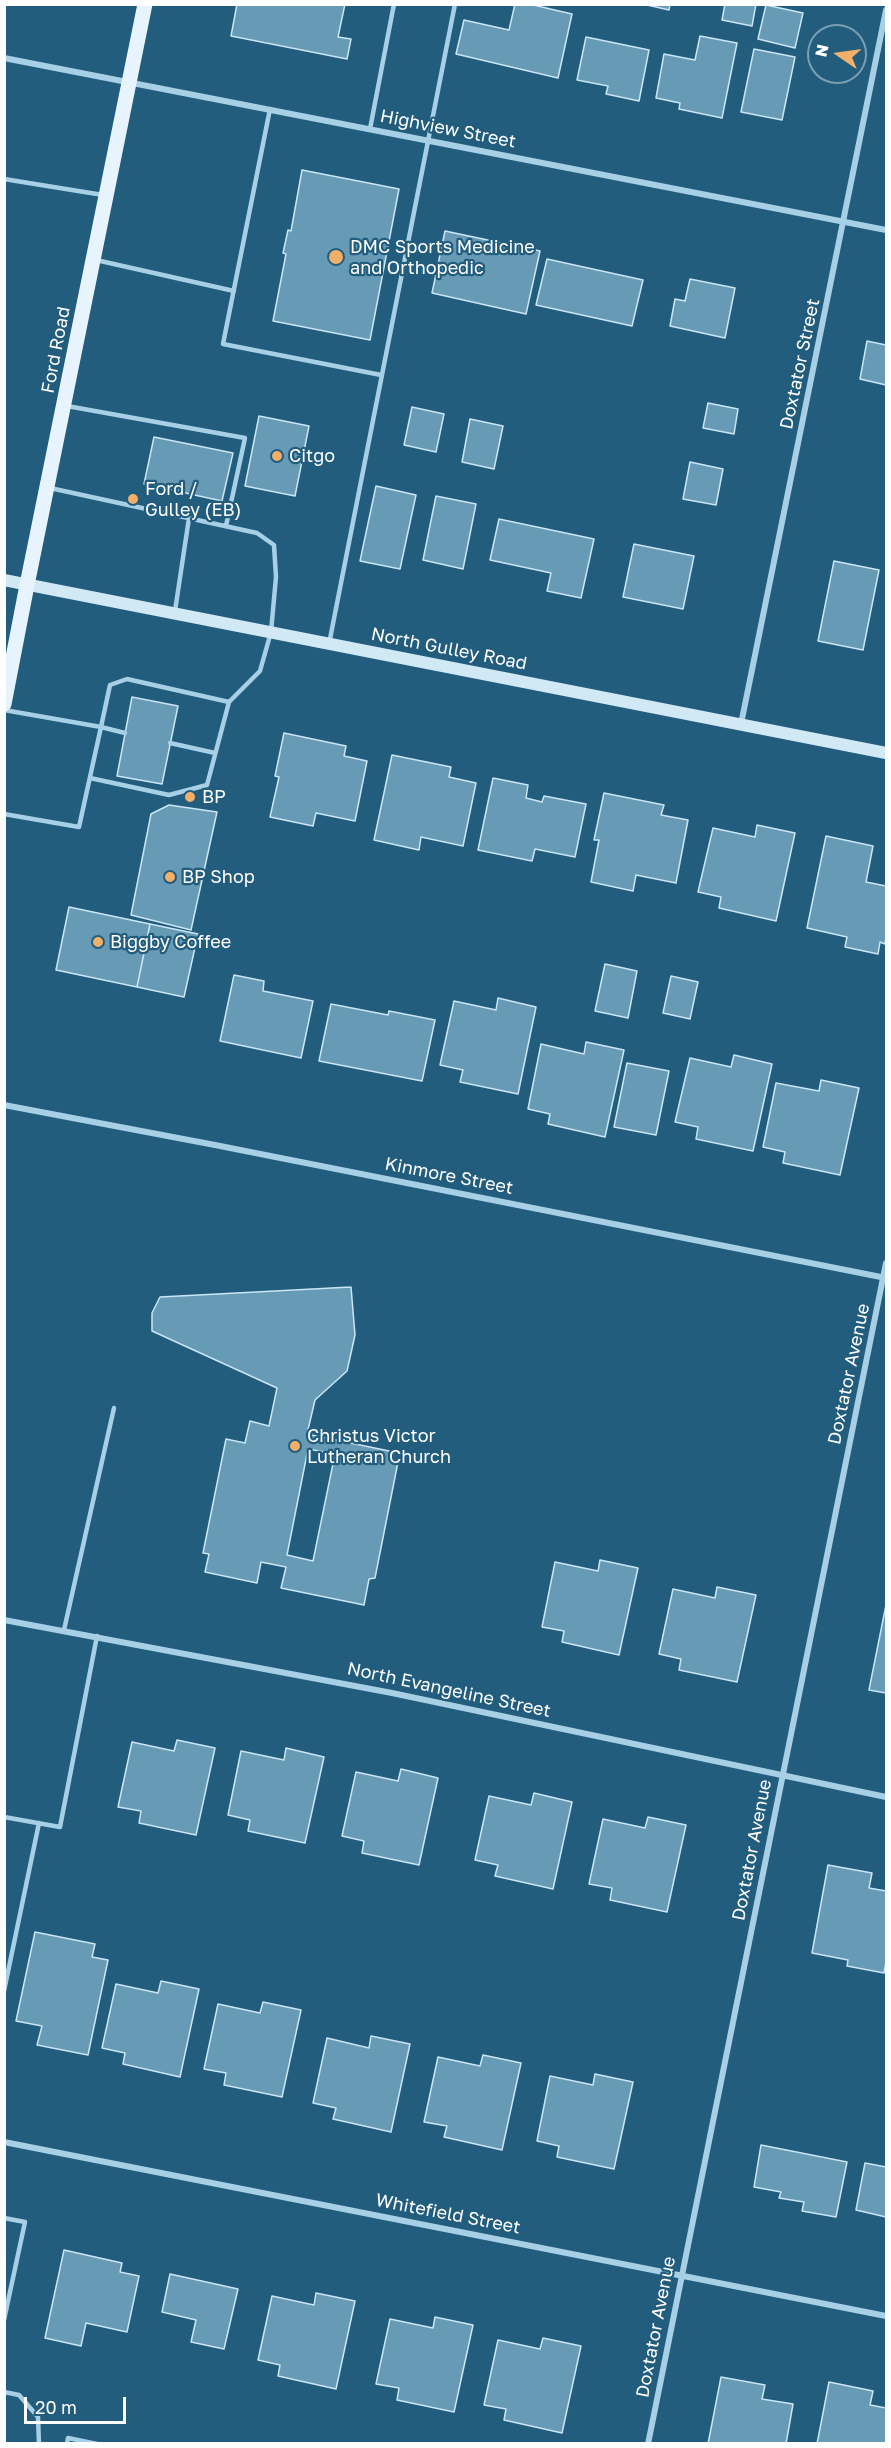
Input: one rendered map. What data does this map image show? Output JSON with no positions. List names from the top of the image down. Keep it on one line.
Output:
{"streets":{"main road":["Ford Road"],"street":["Highview Street","Doxtator Street","North Gulley Road","Kinmore Street","Doxtator Avenue","North Evangeline Street","Whitefield Street"]},"crossings":[["Highview Street","Ford Road"],["Highview Street","Doxtator Street"],["Ford Road","North Gulley Road"],["Doxtator Street","North Gulley Road"],["Kinmore Street","Doxtator Avenue"],["Doxtator Avenue","North Evangeline Street"],["Doxtator Avenue","Whitefield Street"]],"places":["DMC Sports Medicine and Orthopedic","Citgo","Ford / Gulley (EB)","BP","BP Shop","Biggby Coffee","Christus Victor Lutheran Church"],"scale_bar":"20 m","north":"left"}
